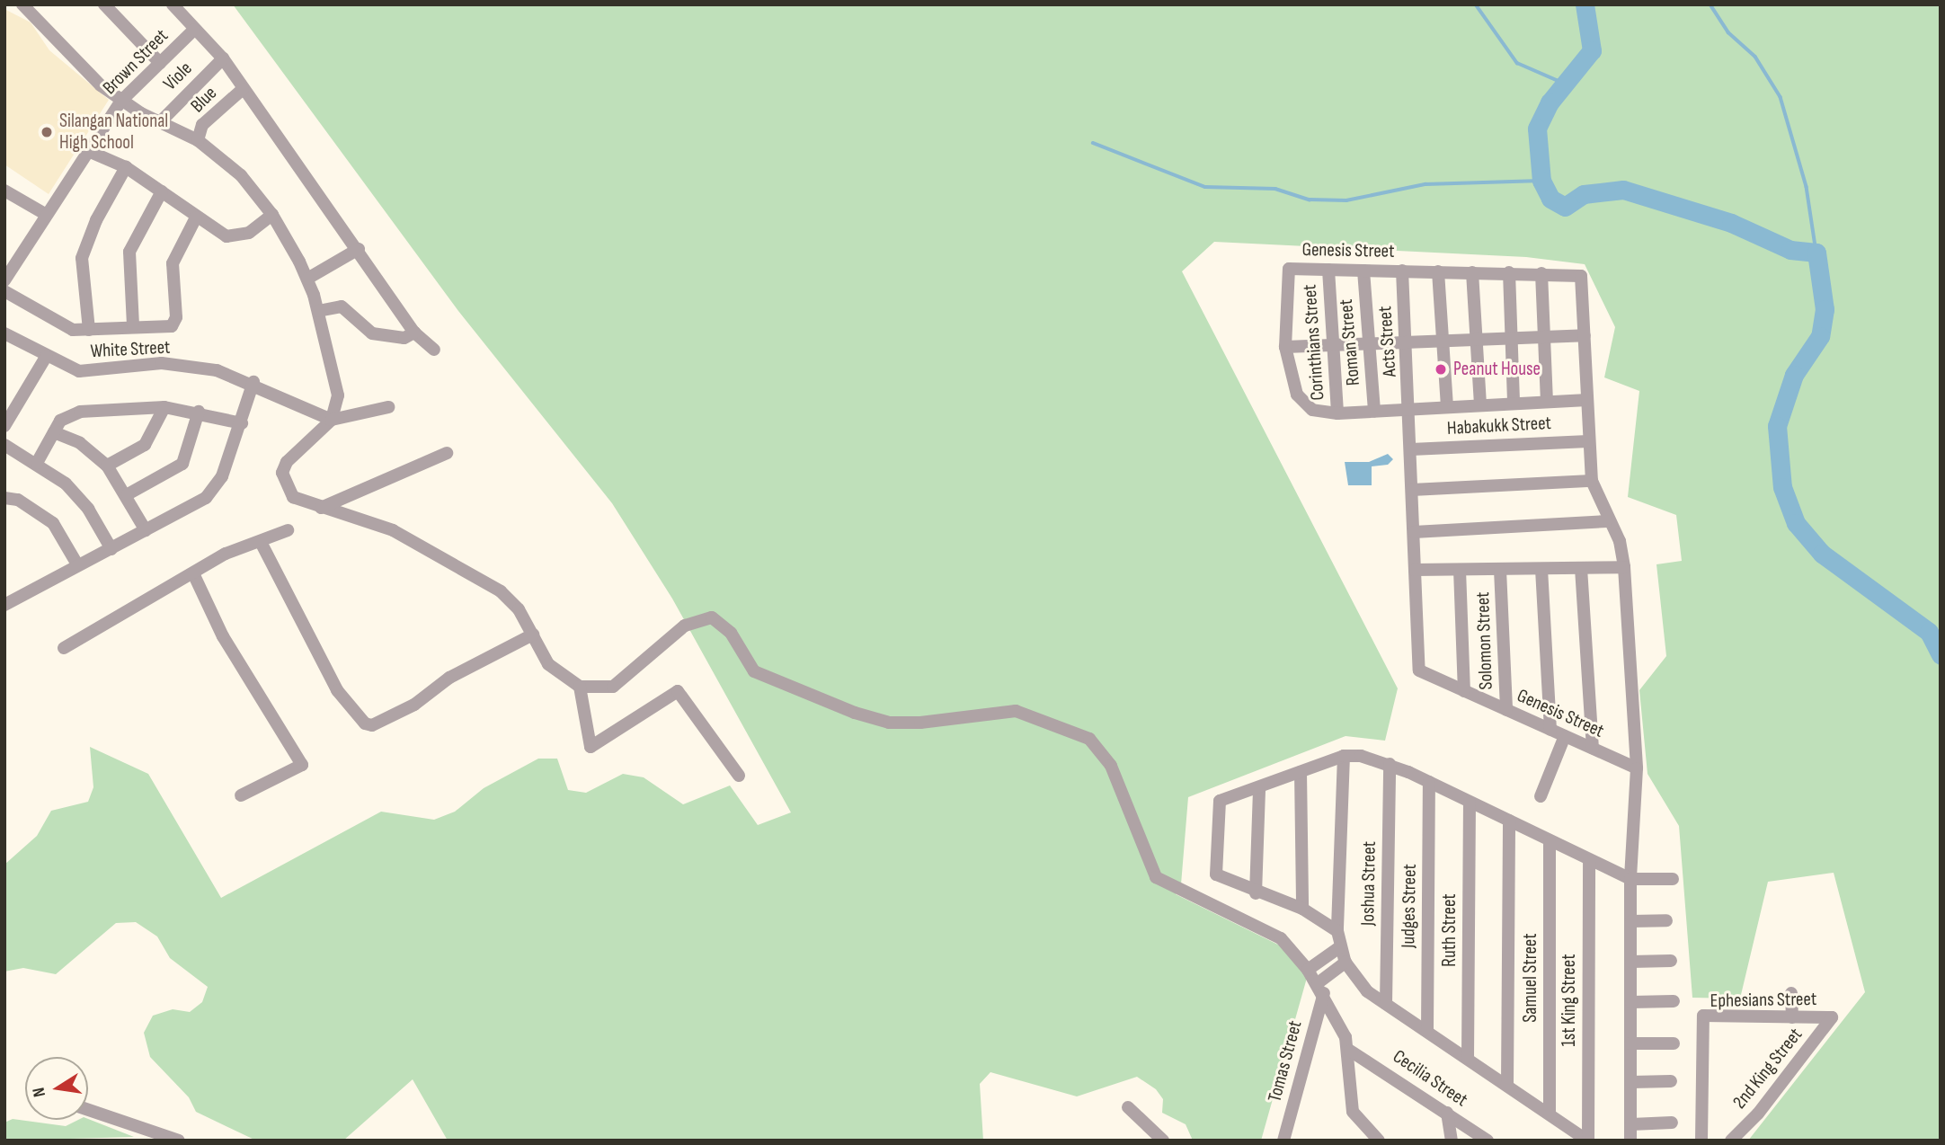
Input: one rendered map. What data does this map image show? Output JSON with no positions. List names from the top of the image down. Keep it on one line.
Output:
{"streets":{"street":["Brown Street","Viole","Blue","Genesis Street","Acts Street","Corinthians Street","Roman Street","White Street","Habakukk Street","Solomon Street","Joshua Street","Judges Street","Ruth Street","Samuel Street","1st King Street","Ephesians Street","Tomas Street","2nd King Street","Cecilia Street"]},"crossings":[["Genesis Street","Acts Street"],["Genesis Street","Corinthians Street"],["Genesis Street","Roman Street"],["Genesis Street","Habakukk Street"],["Genesis Street","Solomon Street"],["Ephesians Street","2nd King Street"]],"places":["Silangan National High School","Peanut House"],"north":"left"}
